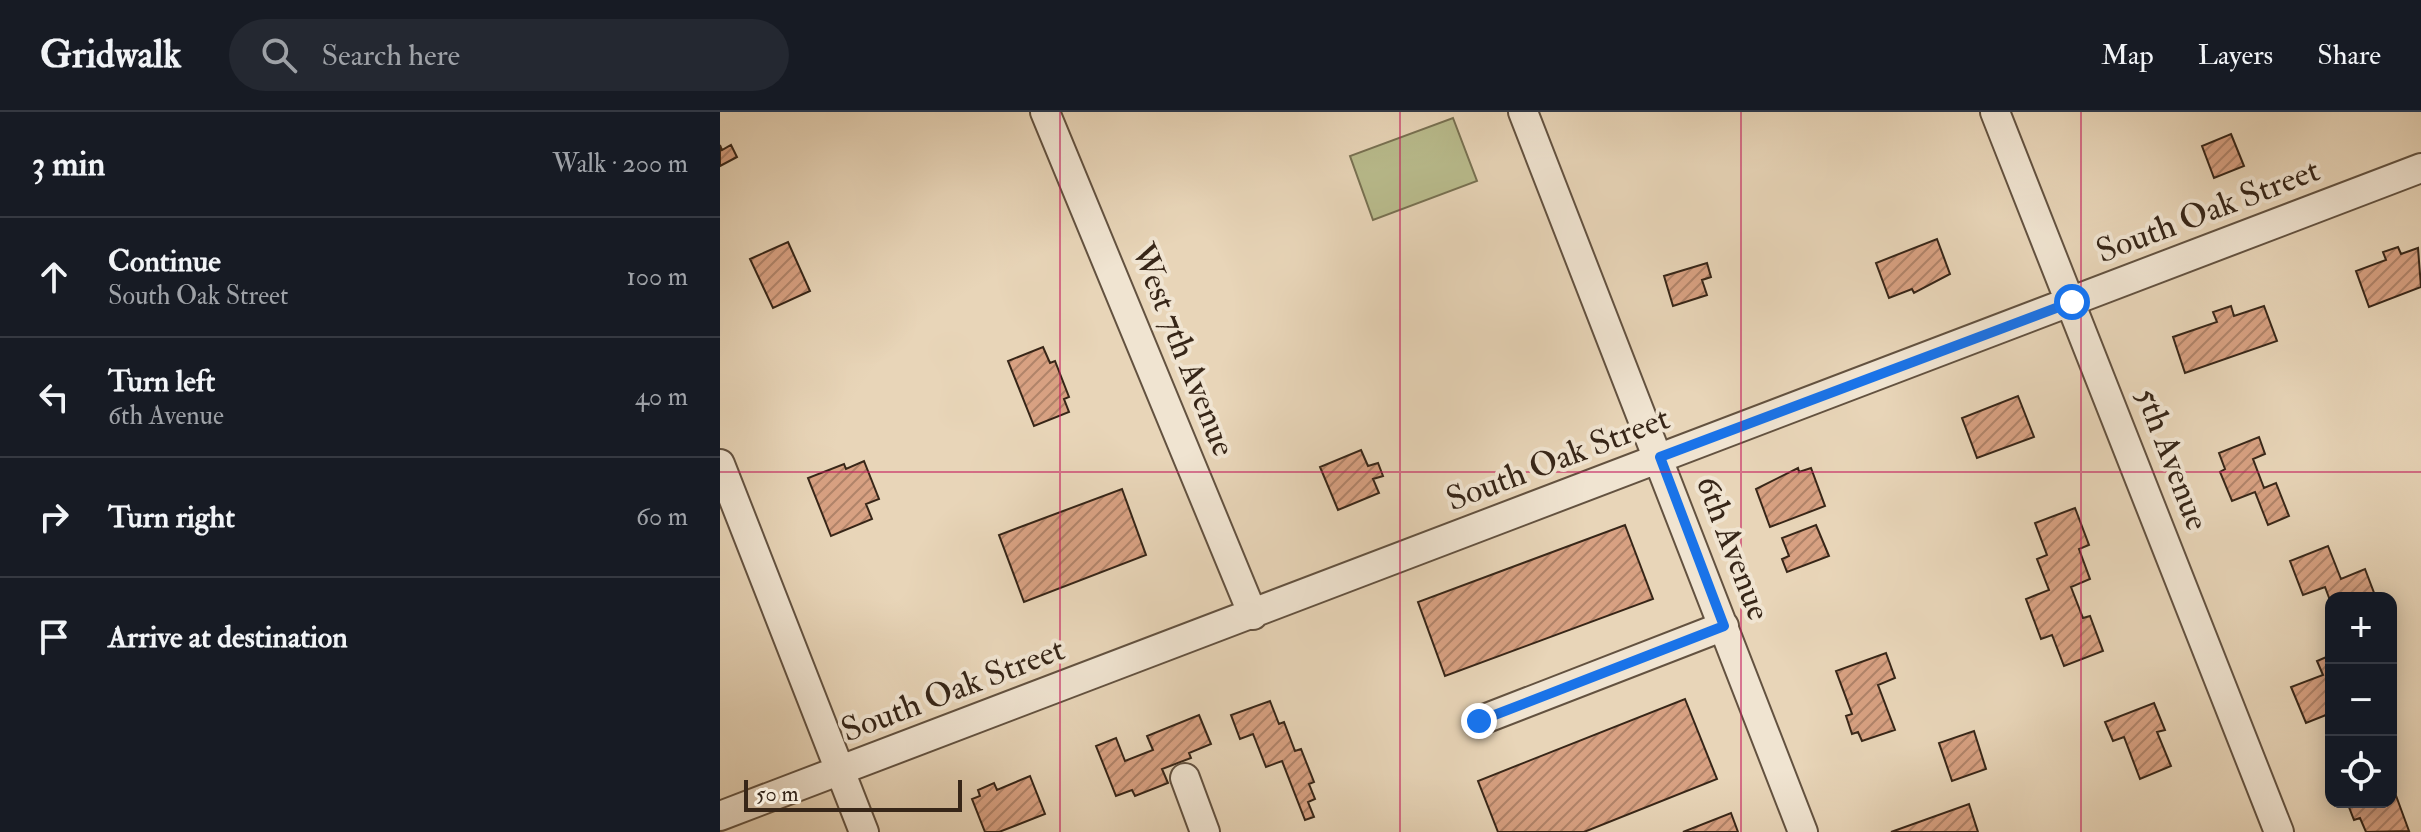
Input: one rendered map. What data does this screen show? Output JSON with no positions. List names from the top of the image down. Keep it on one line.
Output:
{"streets":{"street":["South Oak Street","West 7th Avenue","5th Avenue","6th Avenue"]},"crossings":[["South Oak Street","West 7th Avenue"],["South Oak Street","5th Avenue"],["South Oak Street","6th Avenue"]],"scale_bar":"50 m","page":{"header":"Gridwalk","search":"Search here","nav":["Map","Layers","Share"],"heading":["3 min","Walk · 200 m"],"list":[["Continue","South Oak Street","100 m"],["Turn left","6th Avenue","40 m"],["Turn right","60 m"],"Arrive at destination"],"map_buttons":["+","−"],"scale":"50 m"}}
